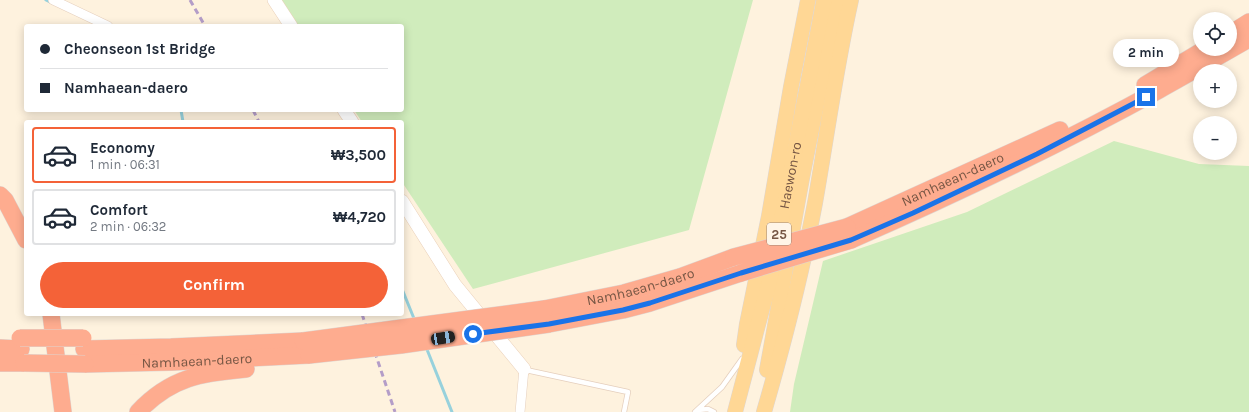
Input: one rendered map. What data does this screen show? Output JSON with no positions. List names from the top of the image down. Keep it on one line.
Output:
{"streets":{"highway":["Namhaean-daero"],"main road":["Haewon-ro","25"]},"crossings":[["Haewon-ro","25"]],"page":{"map_buttons":["+","−"],"banner":["Cheonseon 1st Bridge","Namhaean-daero"],"bubble":"2 min","list":[{"name":"Economy","note":"1 min · 06:31","value":"₩3,500"},{"name":"Comfort","note":"2 min · 06:32","value":"₩4,720"}],"buttons":"Confirm"}}
